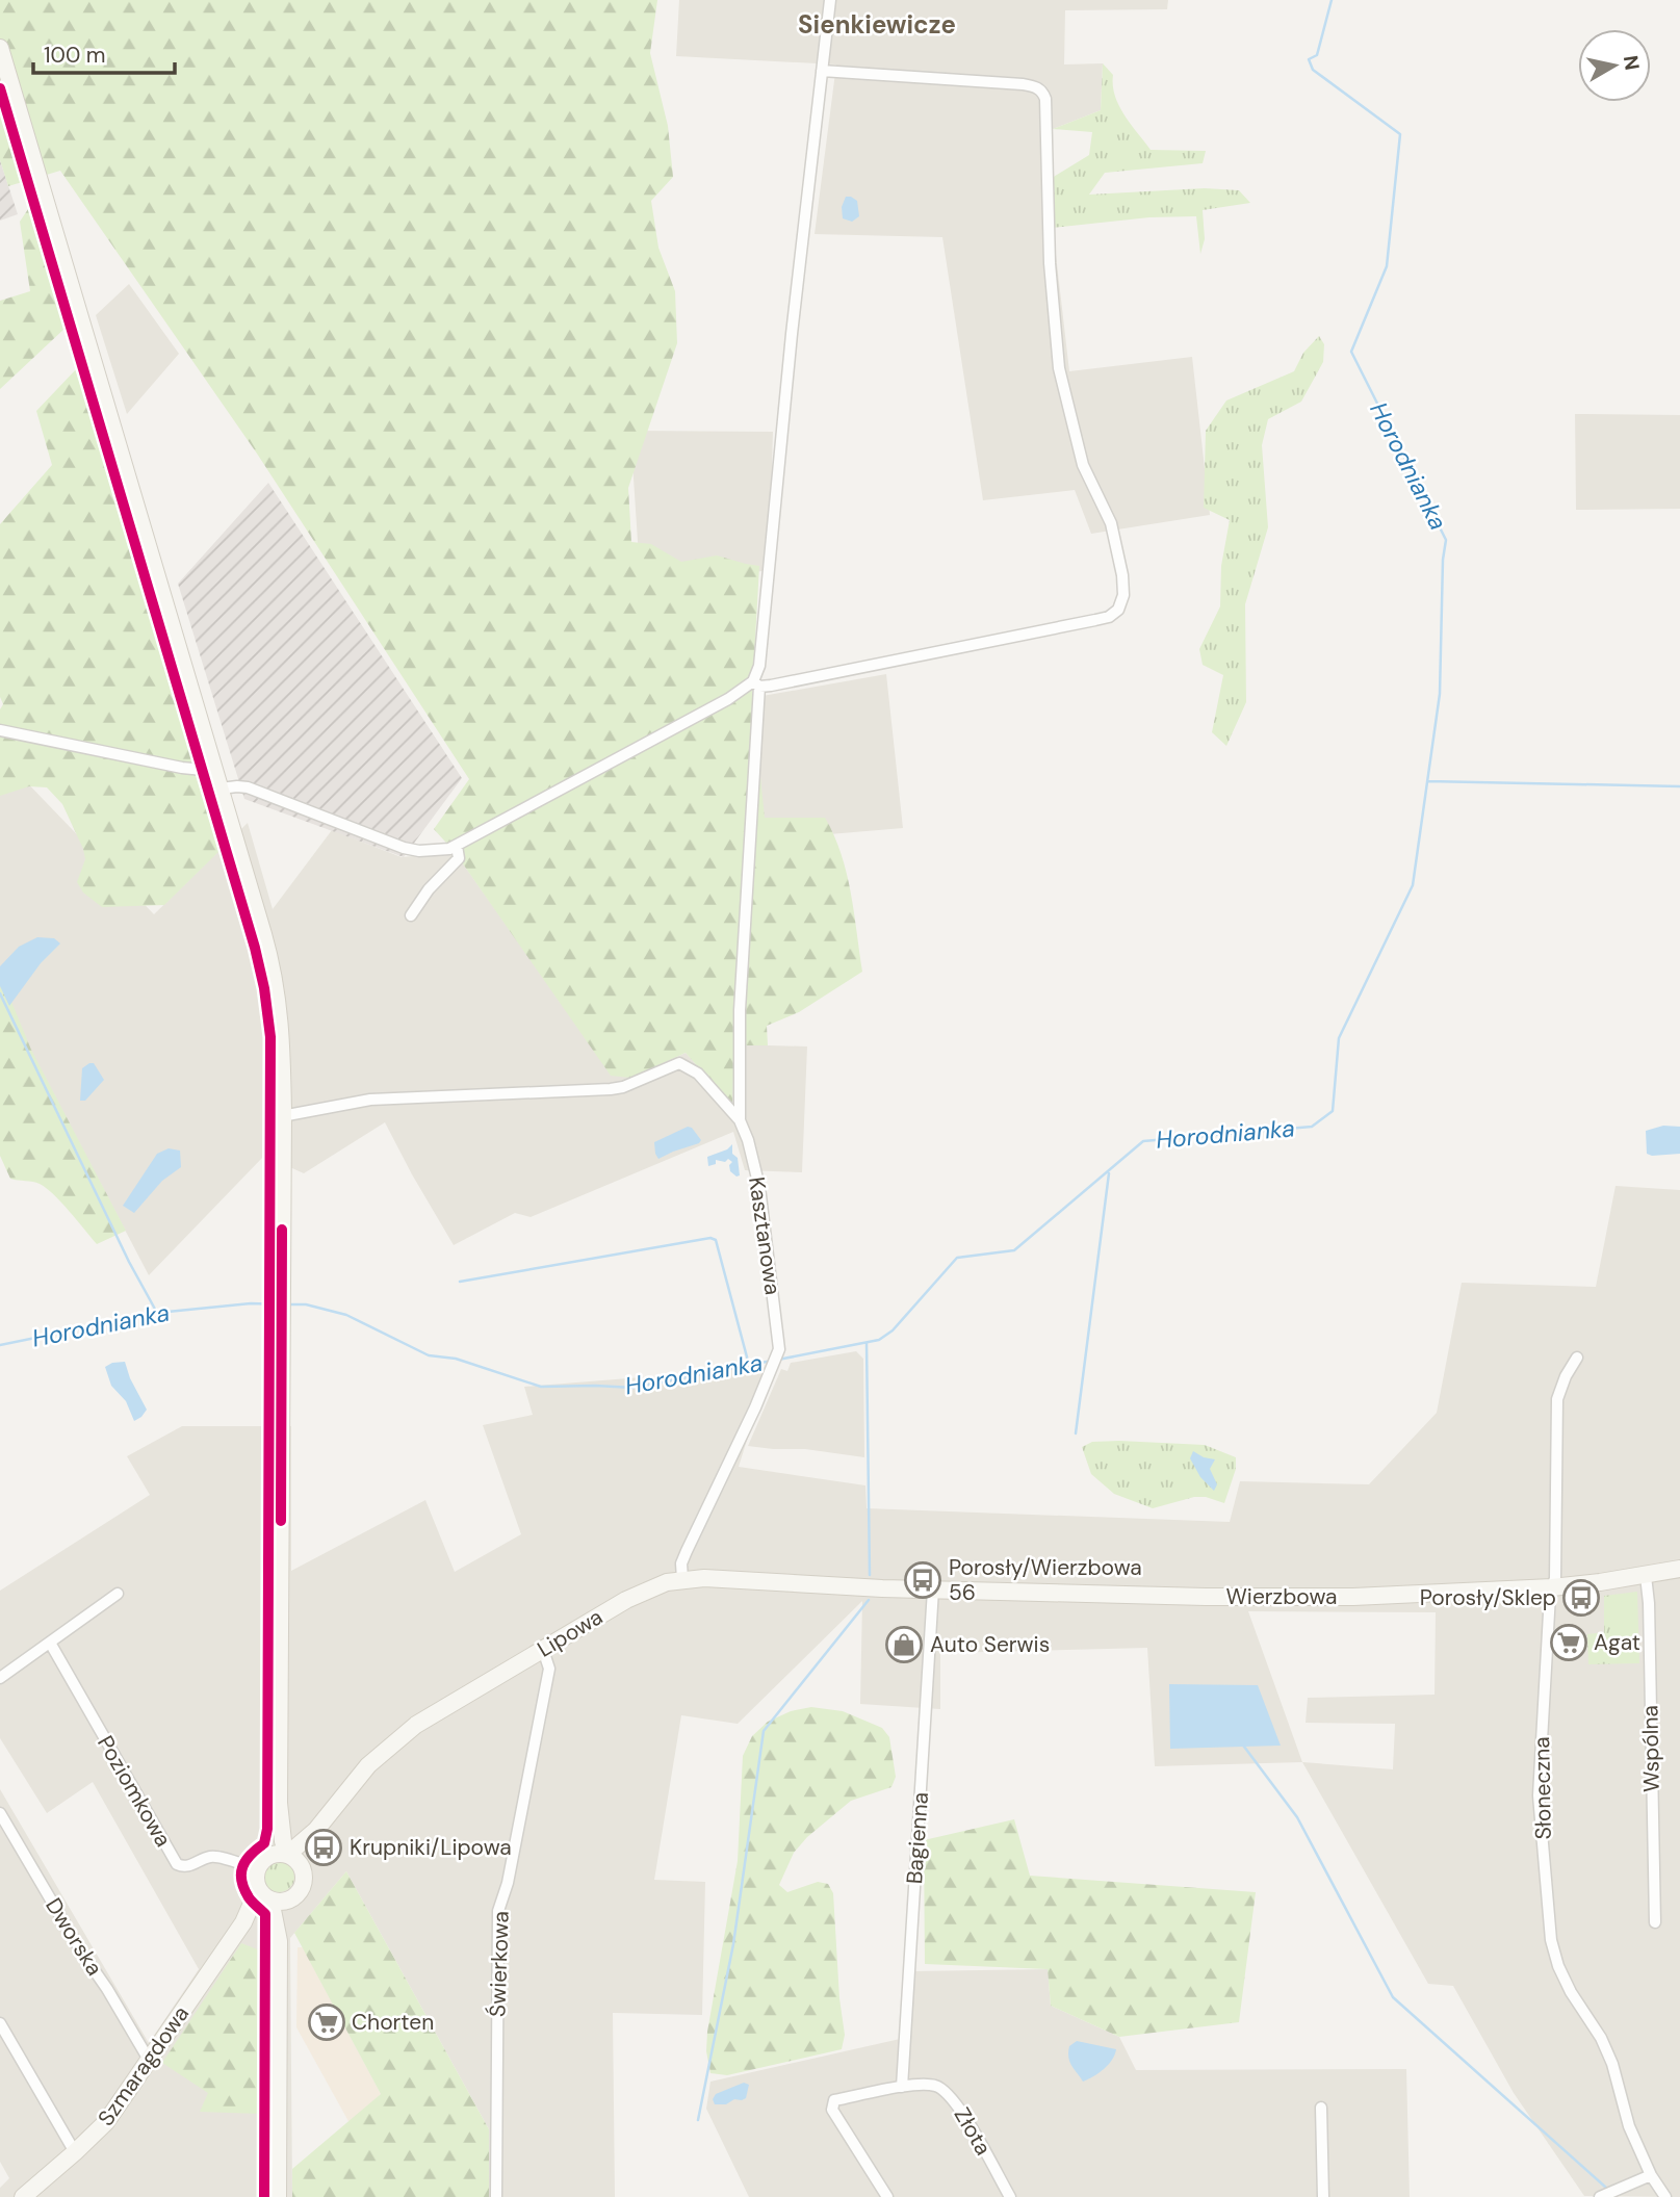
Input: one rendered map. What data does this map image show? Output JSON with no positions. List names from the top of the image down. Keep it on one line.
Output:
{"streets":{"street":["Kasztanowa","Wierzbowa","Lipowa","Wspólna","Słoneczna","Poziomkowa","Bagienna","Dworska","Świerkowa","Szmaragdowa","Złota"]},"crossings":[["Kasztanowa","Lipowa"],["Wierzbowa","Lipowa"],["Wierzbowa","Wspólna"],["Wierzbowa","Słoneczna"],["Wierzbowa","Bagienna"],["Lipowa","Poziomkowa"],["Lipowa","Świerkowa"],["Lipowa","Szmaragdowa"],["Poziomkowa","Szmaragdowa"],["Bagienna","Złota"],["Dworska","Szmaragdowa"]],"districts":["Sienkiewicze"],"water":["Horodnianka"],"places":{"bus stop":["Porosły/Wierzbowa 56","Porosły/Sklep","Krupniki/Lipowa"],"supermarket":["Agat","Chorten"],"shop":["Auto Serwis"]},"scale_bar":"100 m","north":"right"}
